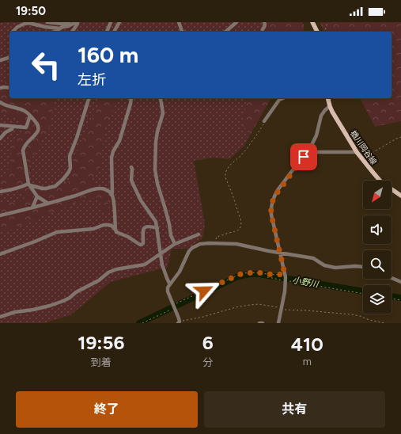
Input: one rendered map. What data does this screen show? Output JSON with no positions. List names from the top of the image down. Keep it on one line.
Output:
{"streets":{"main road":["楢川岡谷線"]},"water":["小野川"],"north":"bottom left","page":{"status":"19:50","turn":["160 m","左折"],"eta":["19:56","到着","6","分","410","m"],"buttons":["終了","共有"]}}
